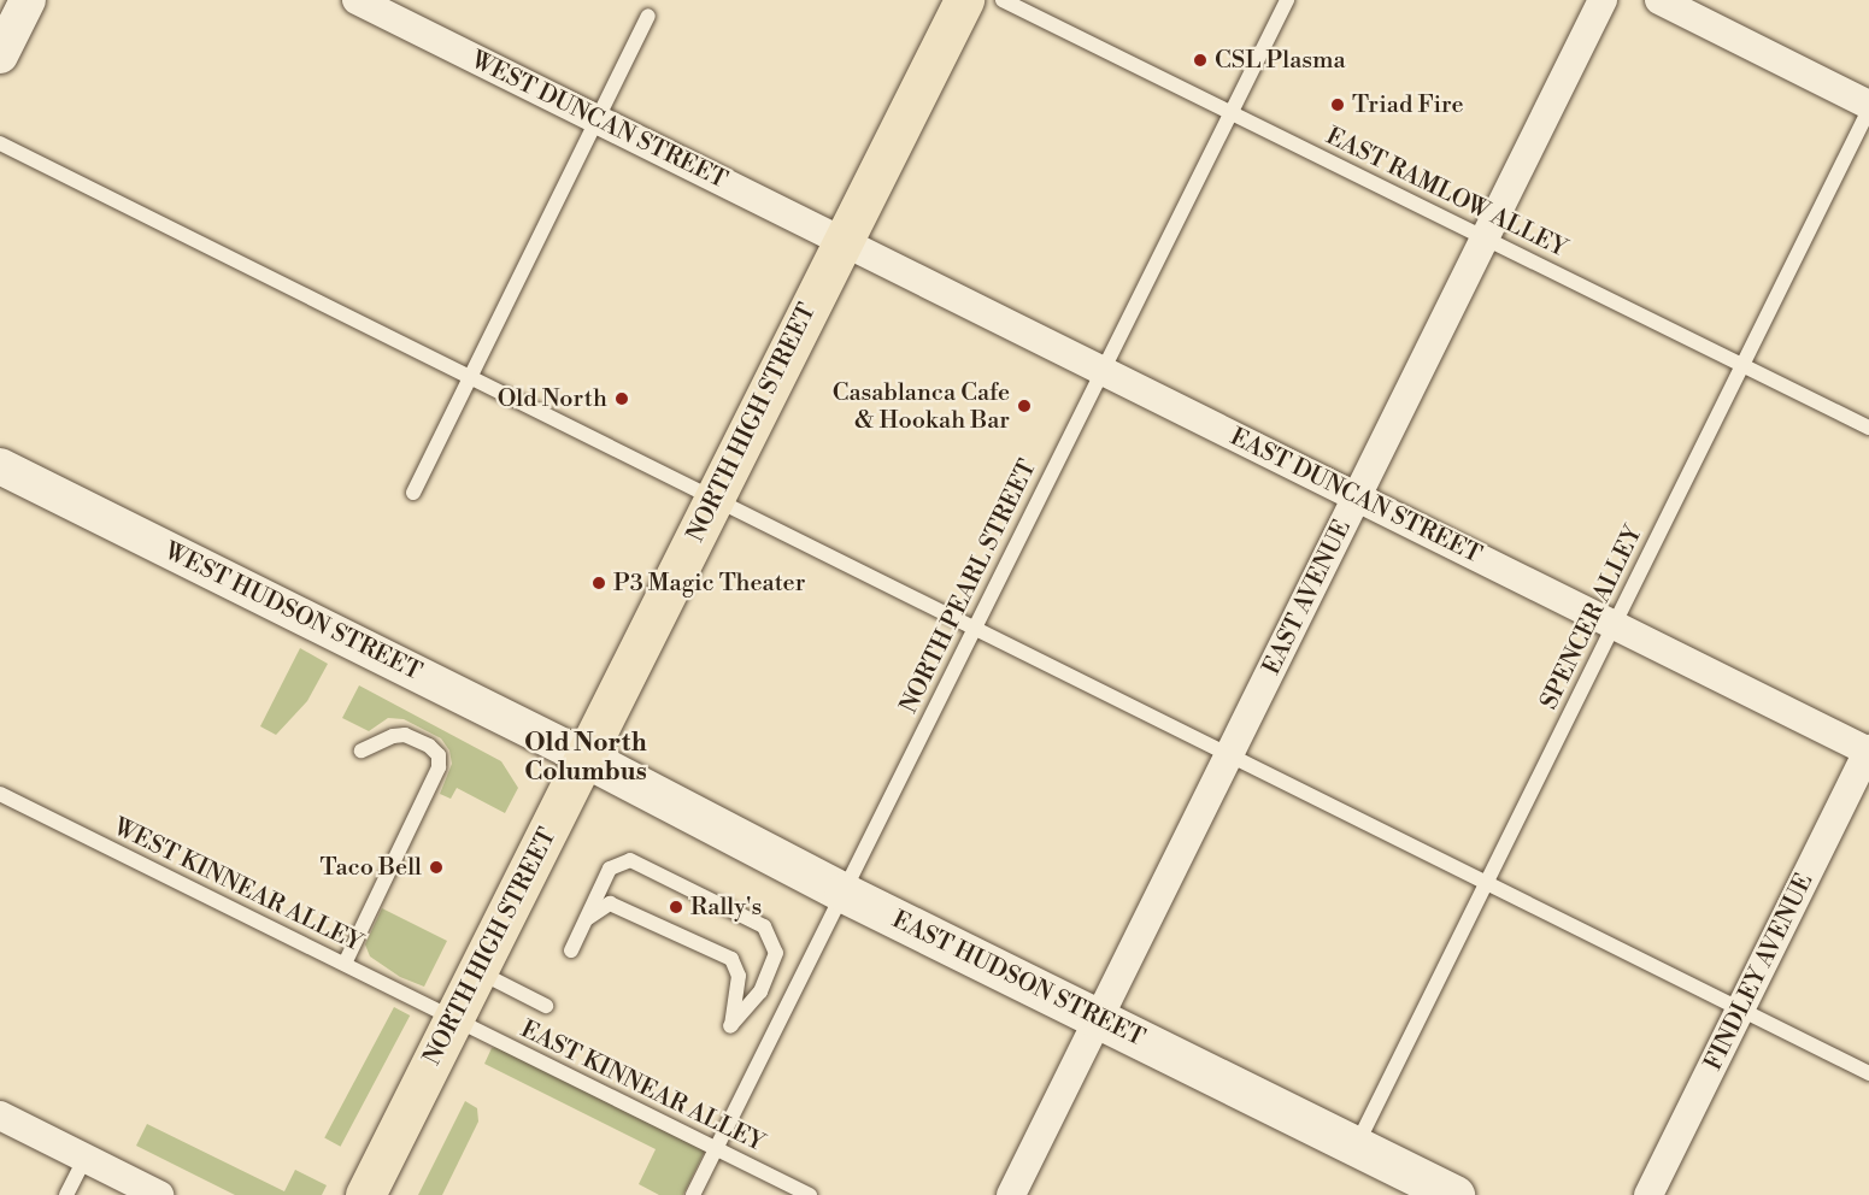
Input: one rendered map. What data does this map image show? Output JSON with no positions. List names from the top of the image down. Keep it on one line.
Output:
{"streets":{"main road":["NORTH HIGH STREET","EAST HUDSON STREET"],"street":["WEST DUNCAN STREET","EAST DUNCAN STREET","EAST AVENUE","WEST HUDSON STREET","FINDLEY AVENUE"],"lane":["EAST RAMLOW ALLEY","NORTH PEARL STREET","SPENCER ALLEY","WEST KINNEAR ALLEY","EAST KINNEAR ALLEY"]},"crossings":[["WEST DUNCAN STREET","NORTH HIGH STREET"],["WEST DUNCAN STREET","EAST DUNCAN STREET"],["EAST RAMLOW ALLEY","NORTH PEARL STREET"],["EAST RAMLOW ALLEY","EAST AVENUE"],["EAST RAMLOW ALLEY","SPENCER ALLEY"],["NORTH HIGH STREET","EAST DUNCAN STREET"],["NORTH HIGH STREET","WEST HUDSON STREET"],["NORTH HIGH STREET","WEST KINNEAR ALLEY"],["NORTH HIGH STREET","EAST HUDSON STREET"],["NORTH HIGH STREET","EAST KINNEAR ALLEY"],["EAST DUNCAN STREET","NORTH PEARL STREET"],["EAST DUNCAN STREET","EAST AVENUE"],["EAST DUNCAN STREET","SPENCER ALLEY"],["EAST DUNCAN STREET","FINDLEY AVENUE"],["NORTH PEARL STREET","EAST HUDSON STREET"],["NORTH PEARL STREET","EAST KINNEAR ALLEY"],["EAST AVENUE","EAST HUDSON STREET"],["WEST HUDSON STREET","EAST HUDSON STREET"],["SPENCER ALLEY","EAST HUDSON STREET"],["WEST KINNEAR ALLEY","EAST KINNEAR ALLEY"]],"districts":["Old North Columbus"],"places":["CSL Plasma","Triad Fire","Old North","Casablanca Cafe & Hookah Bar","P3 Magic Theater","Taco Bell","Rally's"]}
